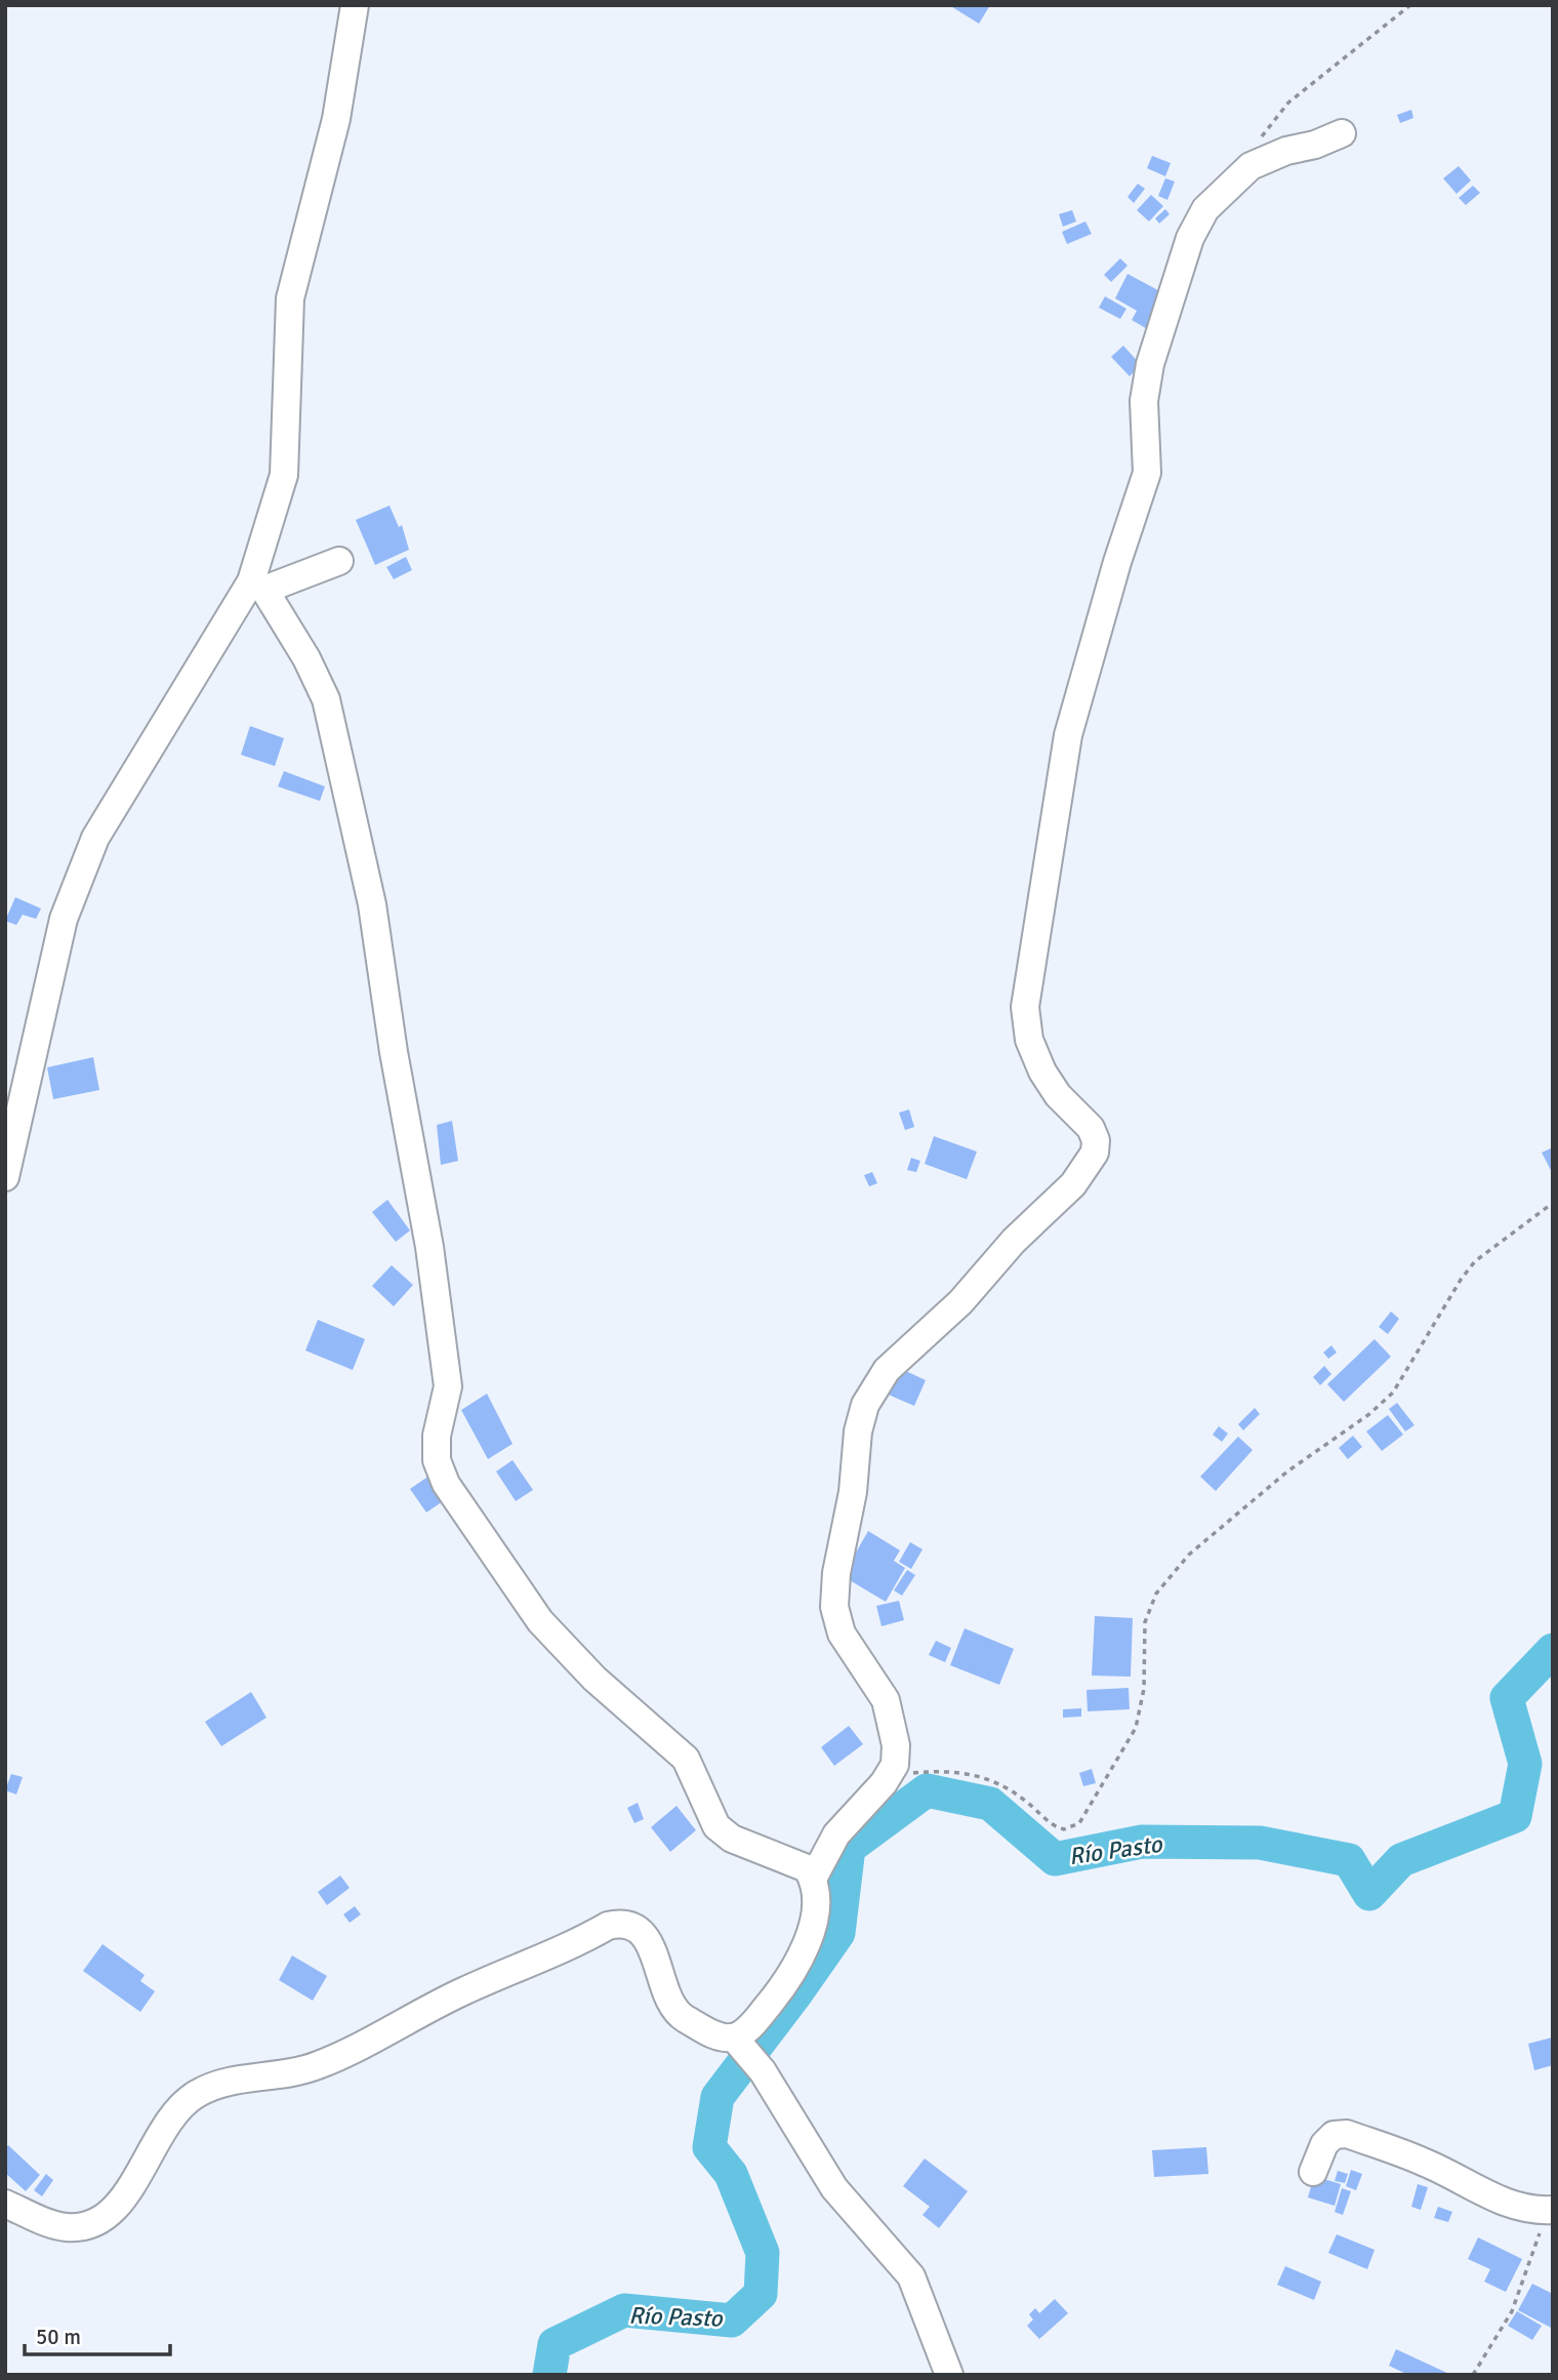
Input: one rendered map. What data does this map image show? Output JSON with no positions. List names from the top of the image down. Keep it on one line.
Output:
{"water":["Río Pasto"],"scale_bar":"50 m"}
